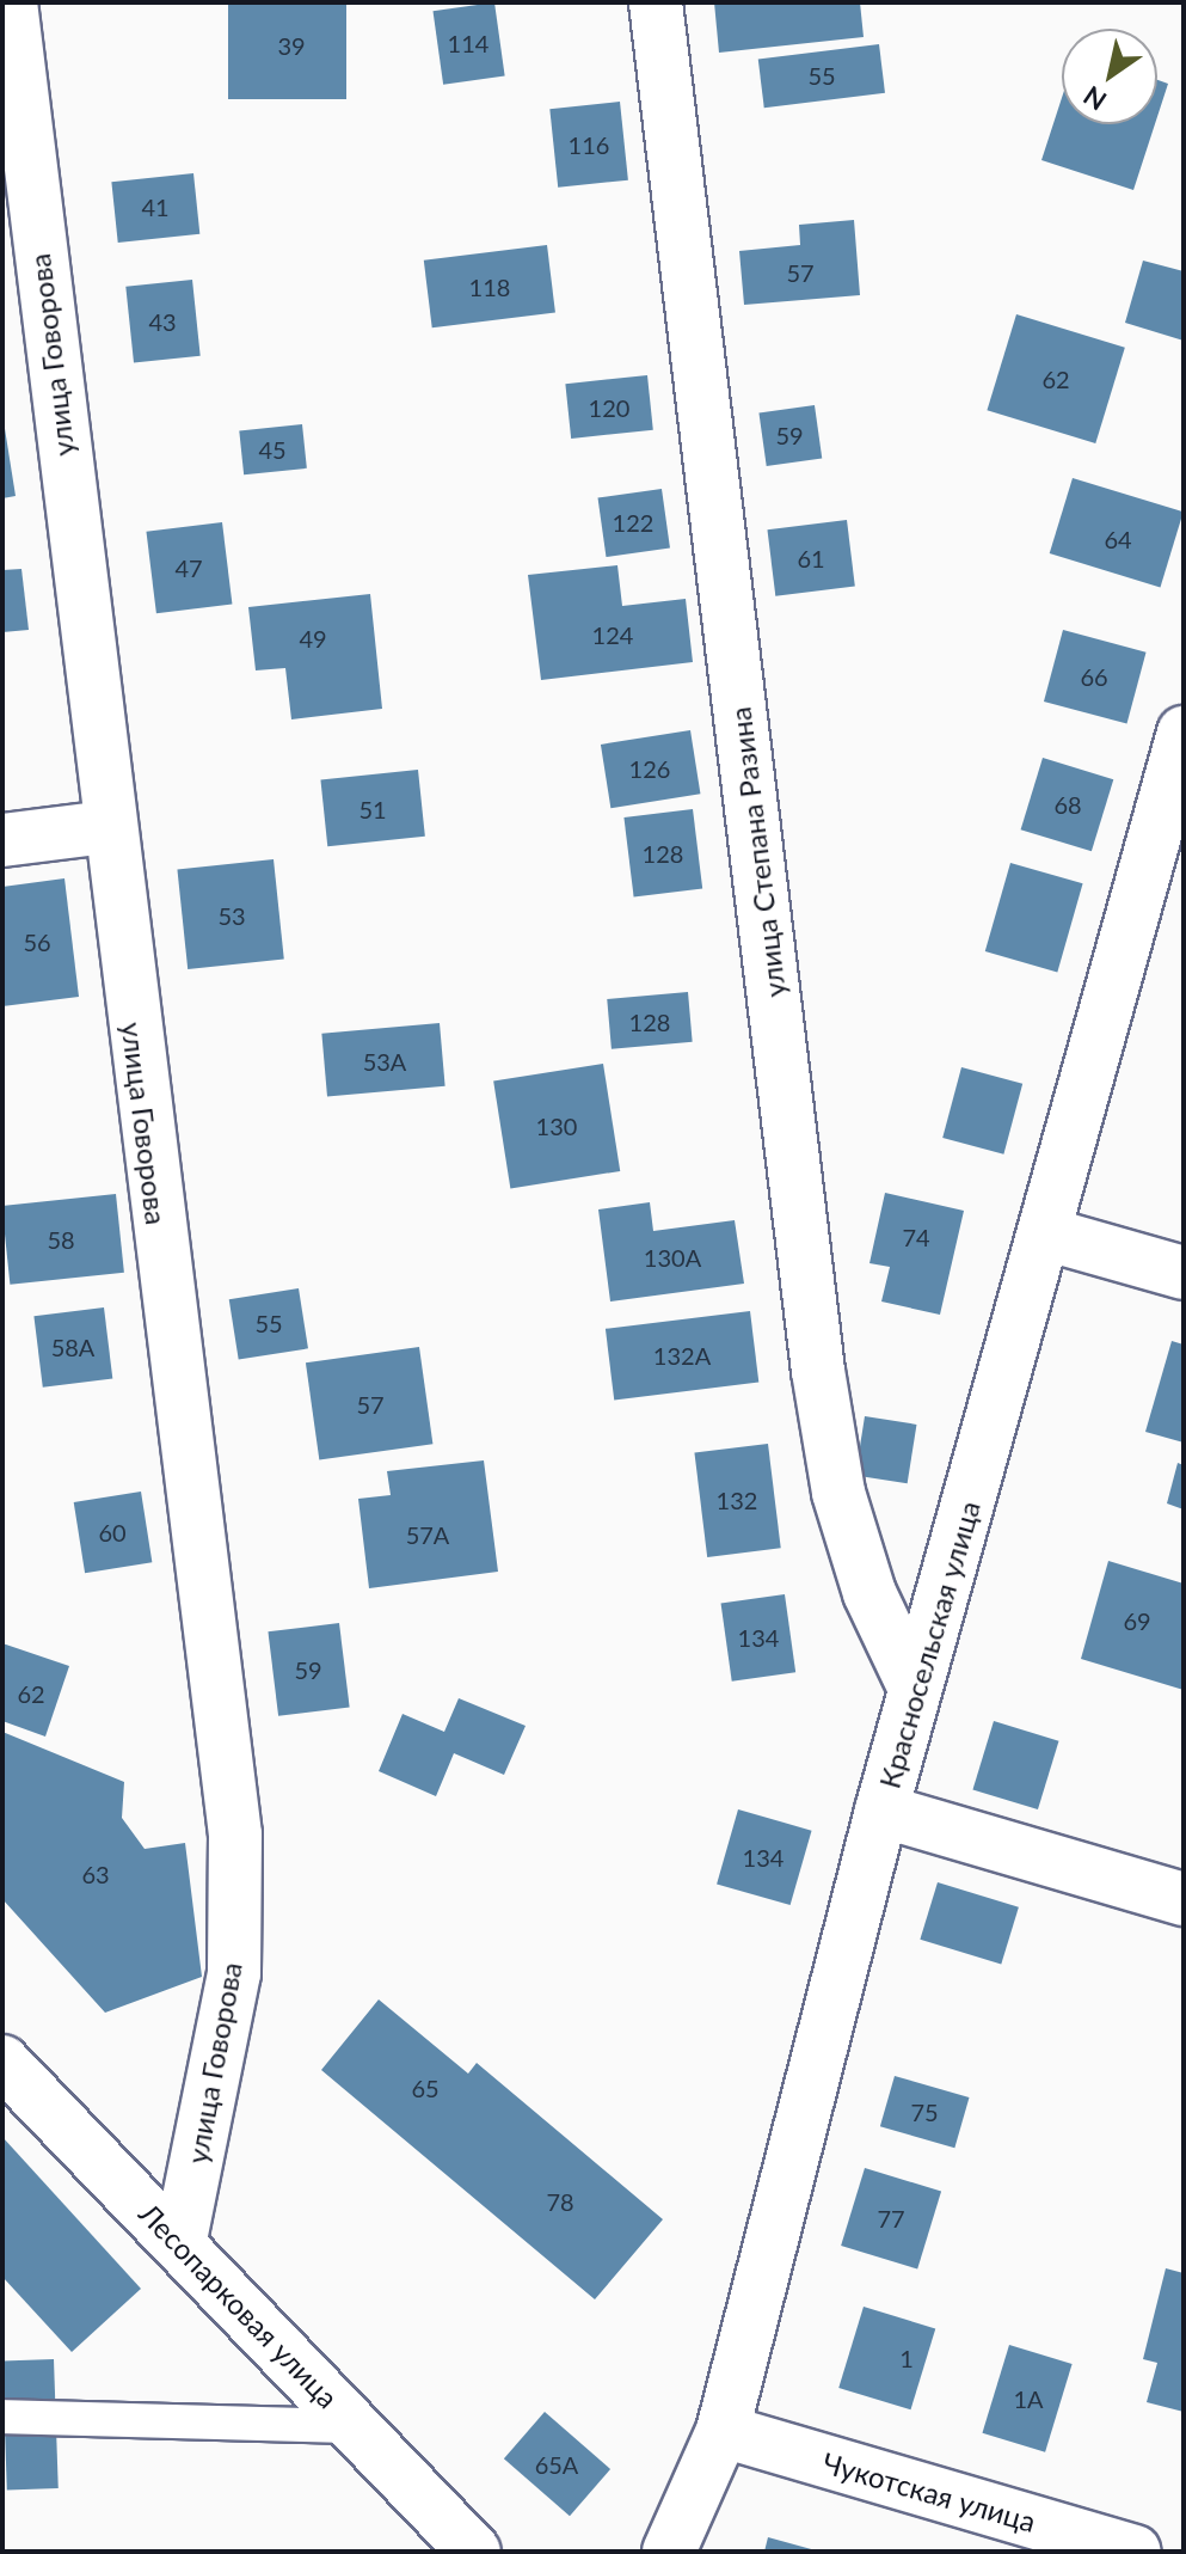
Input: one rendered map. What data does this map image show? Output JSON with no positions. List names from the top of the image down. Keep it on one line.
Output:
{"streets":{"street":["улица Говорова","улица Степана Разина","Красносельская улица","Лесопарковая улица","Чукотская улица"]},"crossings":[["улица Говорова","Лесопарковая улица"],["улица Степана Разина","Красносельская улица"],["Красносельская улица","Чукотская улица"]],"house_numbers":["114","39","55","116","41","57","118","43","62","120","59","45","122","64","61","47","124","49","66","126","68","51","128","53","56","128","53А","130","74","58","130А","55","58А","132А","57","132","60","57А","69","134","59","62","134","63","65","75","78","77","1","1А","65А"],"north":"bottom left"}
